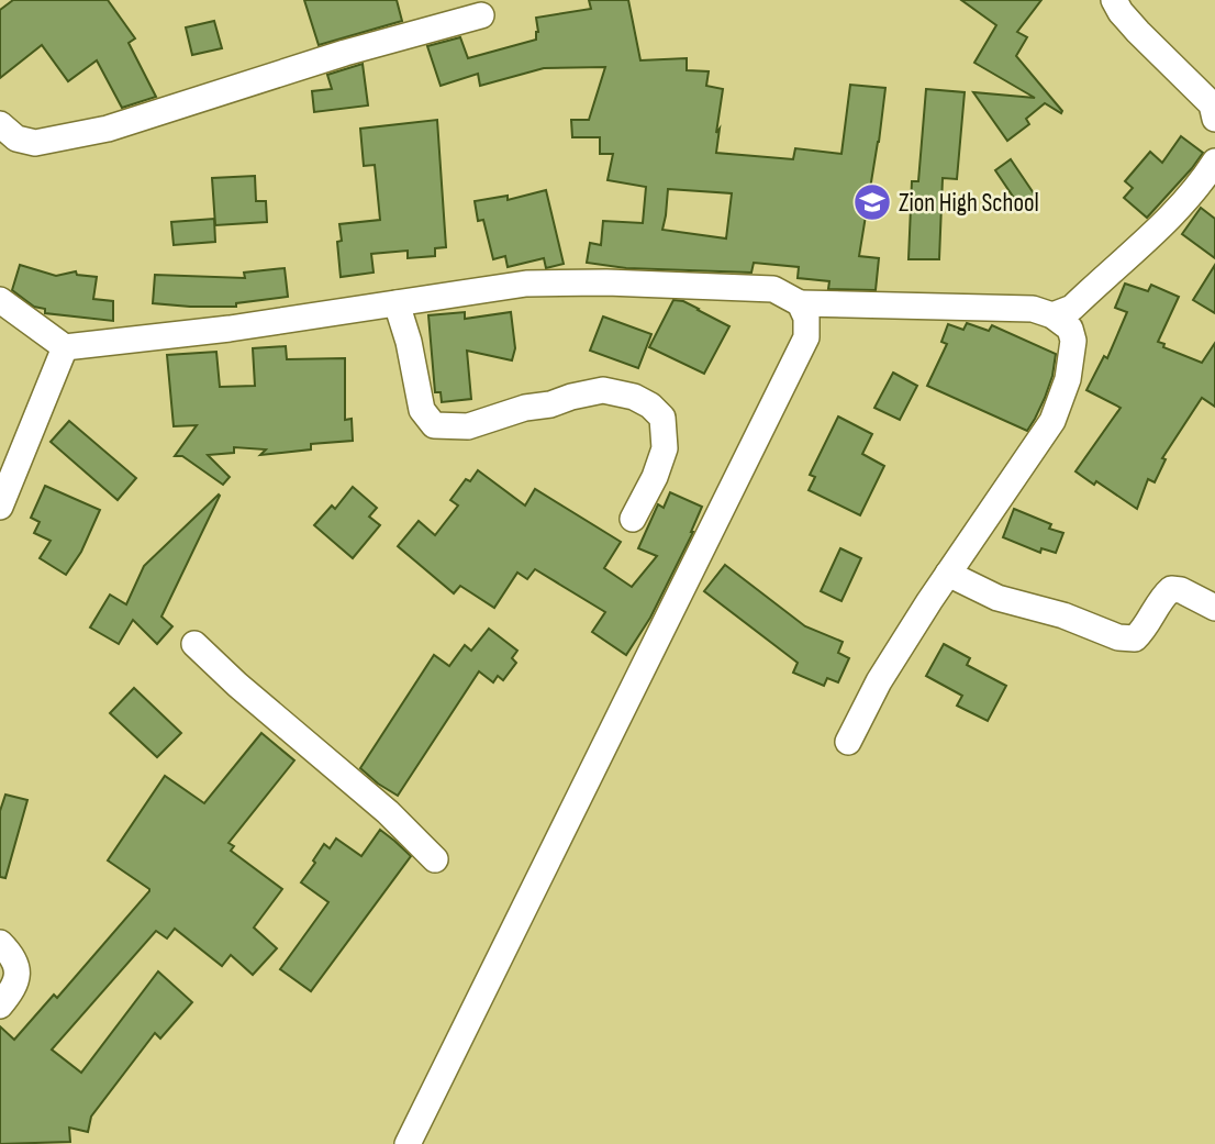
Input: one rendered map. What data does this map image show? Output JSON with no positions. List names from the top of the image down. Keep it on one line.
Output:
{"places":{"school or university":["Zion High School"]}}
